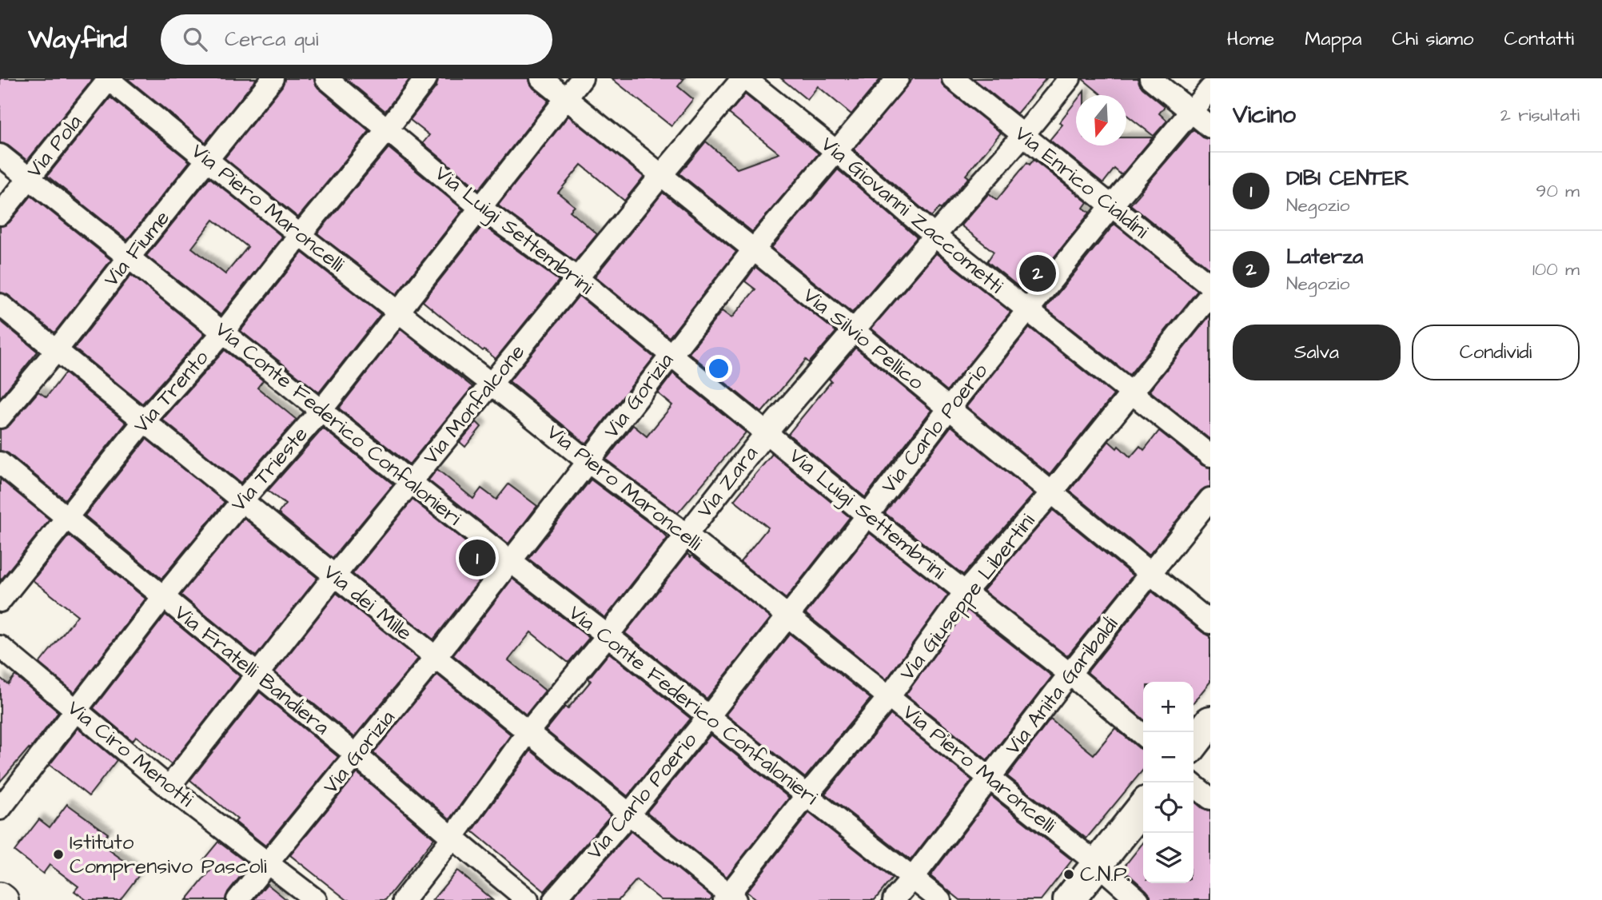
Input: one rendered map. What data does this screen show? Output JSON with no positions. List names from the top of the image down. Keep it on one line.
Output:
{"streets":{"street":["Via Pola","Via Enrico Cialdini","Via Piero Maroncelli","Via Giovanni Zaccometti","Via Luigi Settembrini","Via Fiume","Via Silvio Pellico","Via Trento","Via Gorizia","Via Monfalcone","Via Conte Federico Confalonieri","Via Carlo Poerio","Via Trieste","Via Zara","Via Giuseppe Libertini","Via dei Mille","Via Fratelli Bandiera","Via Anita Garibaldi","Via Ciro Menotti"]},"crossings":[["Via Pola","Via Piero Maroncelli"],["Via Pola","Via Conte Federico Confalonieri"],["Via Enrico Cialdini","Via Carlo Poerio"],["Via Enrico Cialdini","Via Zara"],["Via Piero Maroncelli","Via Fiume"],["Via Piero Maroncelli","Via Trento"],["Via Piero Maroncelli","Via Gorizia"],["Via Piero Maroncelli","Via Monfalcone"],["Via Piero Maroncelli","Via Carlo Poerio"],["Via Piero Maroncelli","Via Trieste"],["Via Piero Maroncelli","Via Zara"],["Via Piero Maroncelli","Via Giuseppe Libertini"],["Via Piero Maroncelli","Via Anita Garibaldi"],["Via Giovanni Zaccometti","Via Gorizia"],["Via Giovanni Zaccometti","Via Monfalcone"],["Via Giovanni Zaccometti","Via Carlo Poerio"],["Via Giovanni Zaccometti","Via Zara"],["Via Giovanni Zaccometti","Via Giuseppe Libertini"],["Via Luigi Settembrini","Via Trento"],["Via Luigi Settembrini","Via Gorizia"],["Via Luigi Settembrini","Via Monfalcone"],["Via Luigi Settembrini","Via Carlo Poerio"],["Via Luigi Settembrini","Via Trieste"],["Via Luigi Settembrini","Via Zara"],["Via Luigi Settembrini","Via Giuseppe Libertini"],["Via Luigi Settembrini","Via Anita Garibaldi"],["Via Fiume","Via Conte Federico Confalonieri"],["Via Fiume","Via dei Mille"],["Via Silvio Pellico","Via Gorizia"],["Via Silvio Pellico","Via Monfalcone"],["Via Silvio Pellico","Via Carlo Poerio"],["Via Silvio Pellico","Via Trieste"],["Via Silvio Pellico","Via Zara"],["Via Silvio Pellico","Via Giuseppe Libertini"],["Via Silvio Pellico","Via Anita Garibaldi"],["Via Trento","Via Conte Federico Confalonieri"],["Via Trento","Via dei Mille"],["Via Trento","Via Fratelli Bandiera"],["Via Gorizia","Via Conte Federico Confalonieri"],["Via Gorizia","Via dei Mille"],["Via Gorizia","Via Fratelli Bandiera"],["Via Gorizia","Via Ciro Menotti"],["Via Monfalcone","Via Conte Federico Confalonieri"],["Via Monfalcone","Via dei Mille"],["Via Monfalcone","Via Fratelli Bandiera"],["Via Monfalcone","Via Ciro Menotti"],["Via Conte Federico Confalonieri","Via Carlo Poerio"],["Via Conte Federico Confalonieri","Via Trieste"],["Via Conte Federico Confalonieri","Via Zara"],["Via Conte Federico Confalonieri","Via Giuseppe Libertini"],["Via Conte Federico Confalonieri","Via Anita Garibaldi"],["Via Carlo Poerio","Via dei Mille"],["Via Trieste","Via dei Mille"],["Via Trieste","Via Fratelli Bandiera"],["Via Trieste","Via Ciro Menotti"],["Via Zara","Via dei Mille"],["Via Zara","Via Fratelli Bandiera"],["Via Giuseppe Libertini","Via dei Mille"]],"places":["Istituto Comprensivo Pascoli","C.N.P."],"north":"bottom","page":{"header":"Wayfind","search":"Cerca qui","nav":["Home","Mappa","Chi siamo","Contatti"],"heading":["Vicino","2 risultati"],"list":[{"mark":"1","name":"DIBI CENTER","note":"Negozio","value":"90 m"},{"mark":"2","name":"Laterza","note":"Negozio","value":"100 m"}],"pins":["2","1"],"buttons":["Salva","Condividi"],"map_buttons":["+","−"]}}
